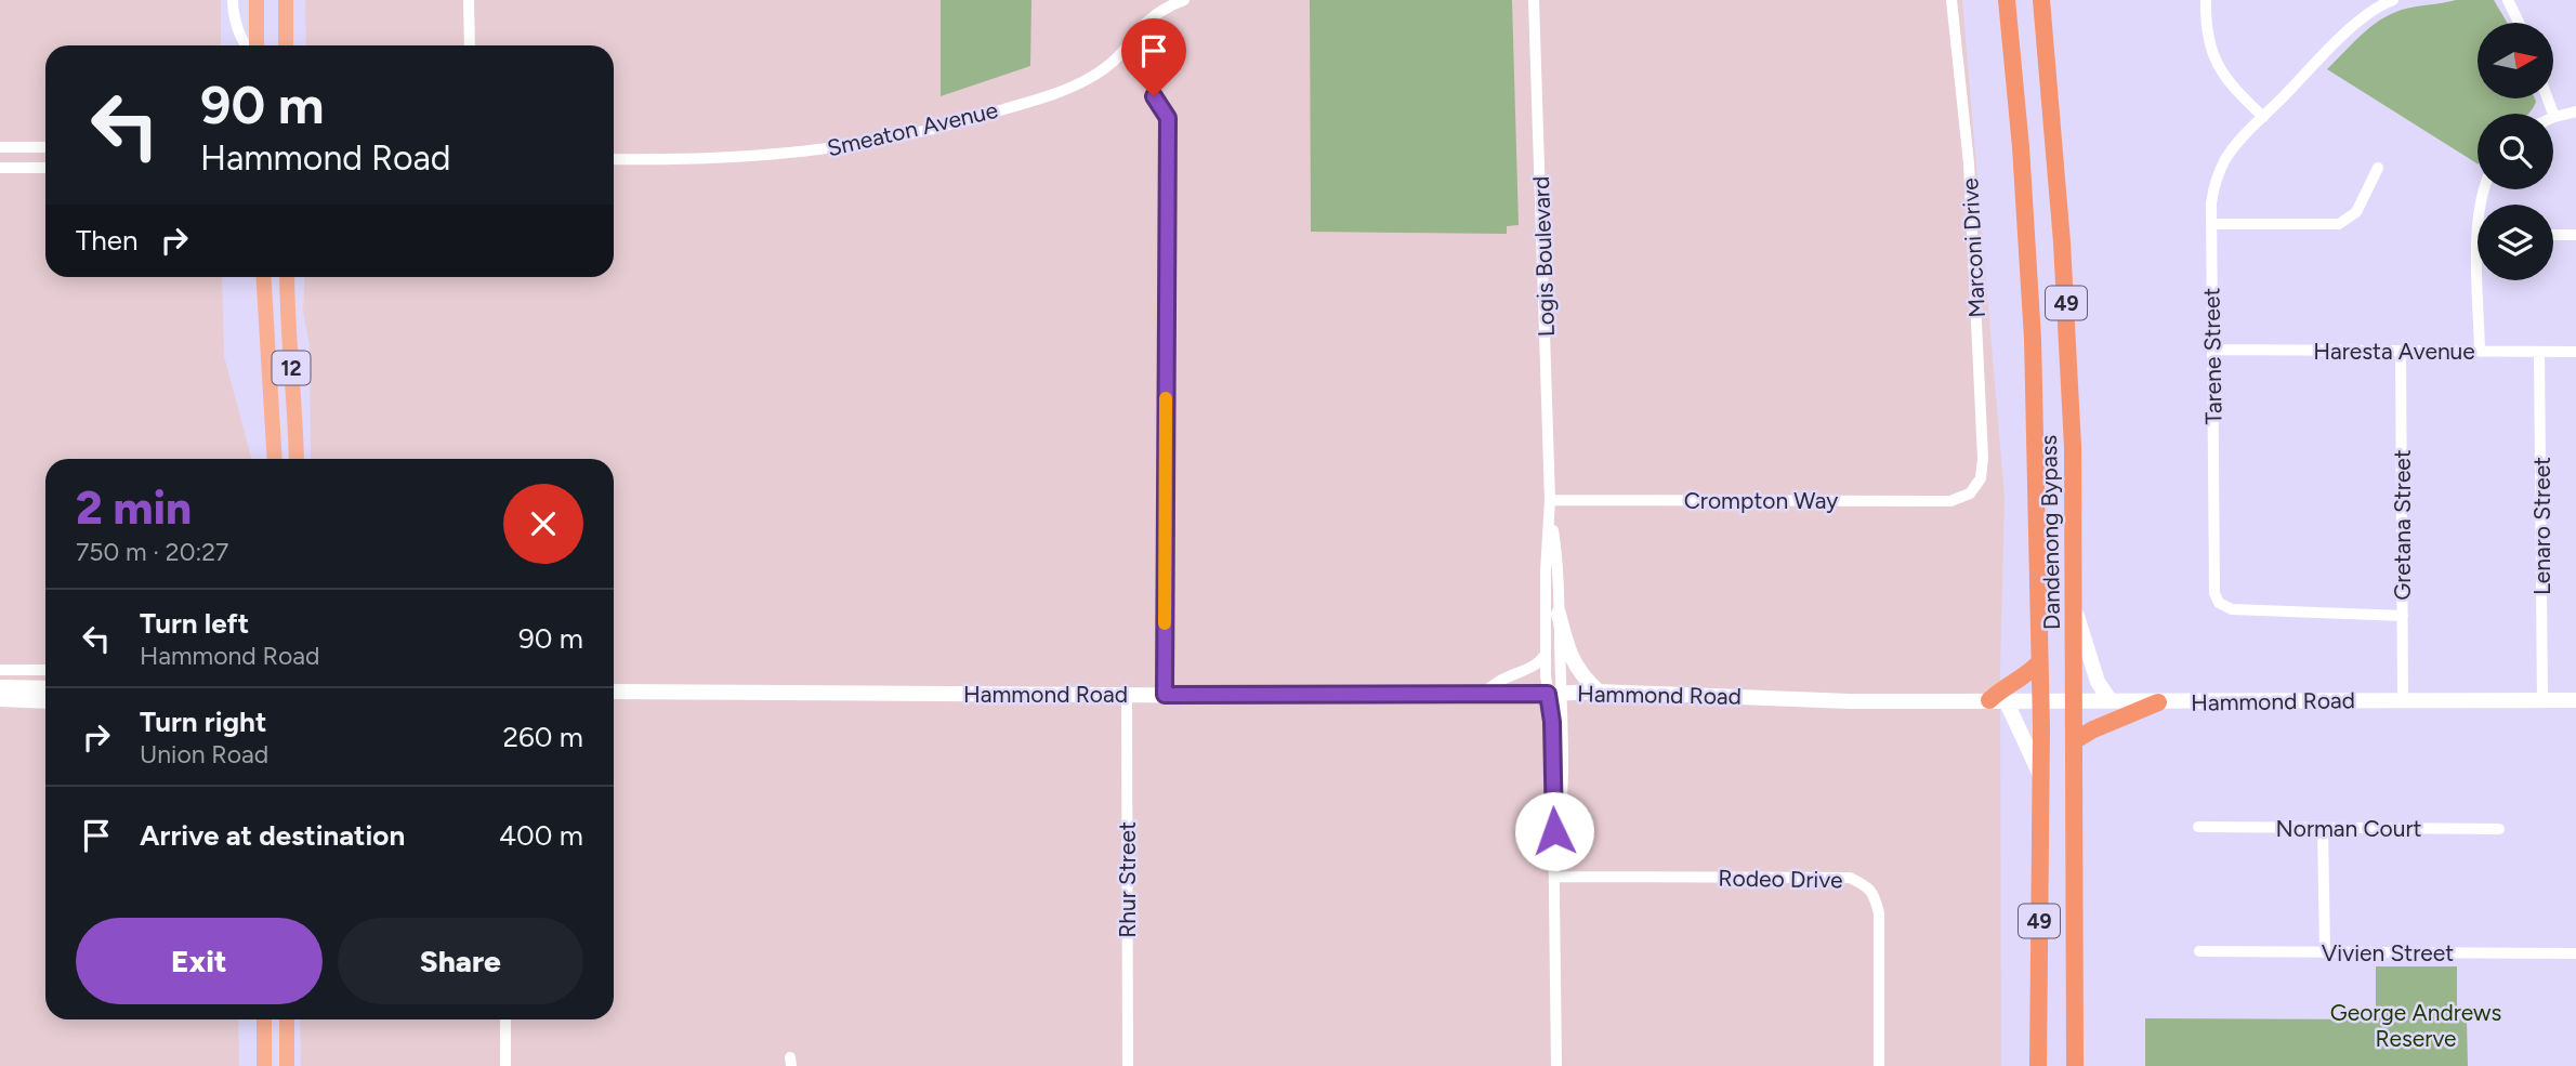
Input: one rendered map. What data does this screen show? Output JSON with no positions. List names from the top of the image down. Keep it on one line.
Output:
{"streets":{"highway":["49","Dandenong Bypass"],"main road":["12","Hammond Road"],"street":["Smeaton Avenue","Marconi Drive","Logis Boulevard","Haresta Avenue","Tarene Street","Crompton Way","Gretana Street","Lenaro Street","Norman Court","Rodeo Drive","Rhur Street","Vivien Street"]},"crossings":[["Marconi Drive","Crompton Way"],["Logis Boulevard","Crompton Way"],["Logis Boulevard","Hammond Road"],["Haresta Avenue","Tarene Street"],["Haresta Avenue","Gretana Street"],["Haresta Avenue","Lenaro Street"],["Tarene Street","Gretana Street"],["Gretana Street","Hammond Road"],["Lenaro Street","Hammond Road"],["Dandenong Bypass","Hammond Road"],["Hammond Road","Rhur Street"]],"parks":["George Andrews Reserve"],"north":"right","page":{"turn":["90 m","Hammond Road"],"then":"Then","heading":["2 min","750 m · 20:27"],"list":[{"name":"Turn left","note":"Hammond Road","value":"90 m"},{"name":"Turn right","note":"Union Road","value":"260 m"},{"name":"Arrive at destination","value":"400 m"}],"buttons":["Exit","Share"]}}
